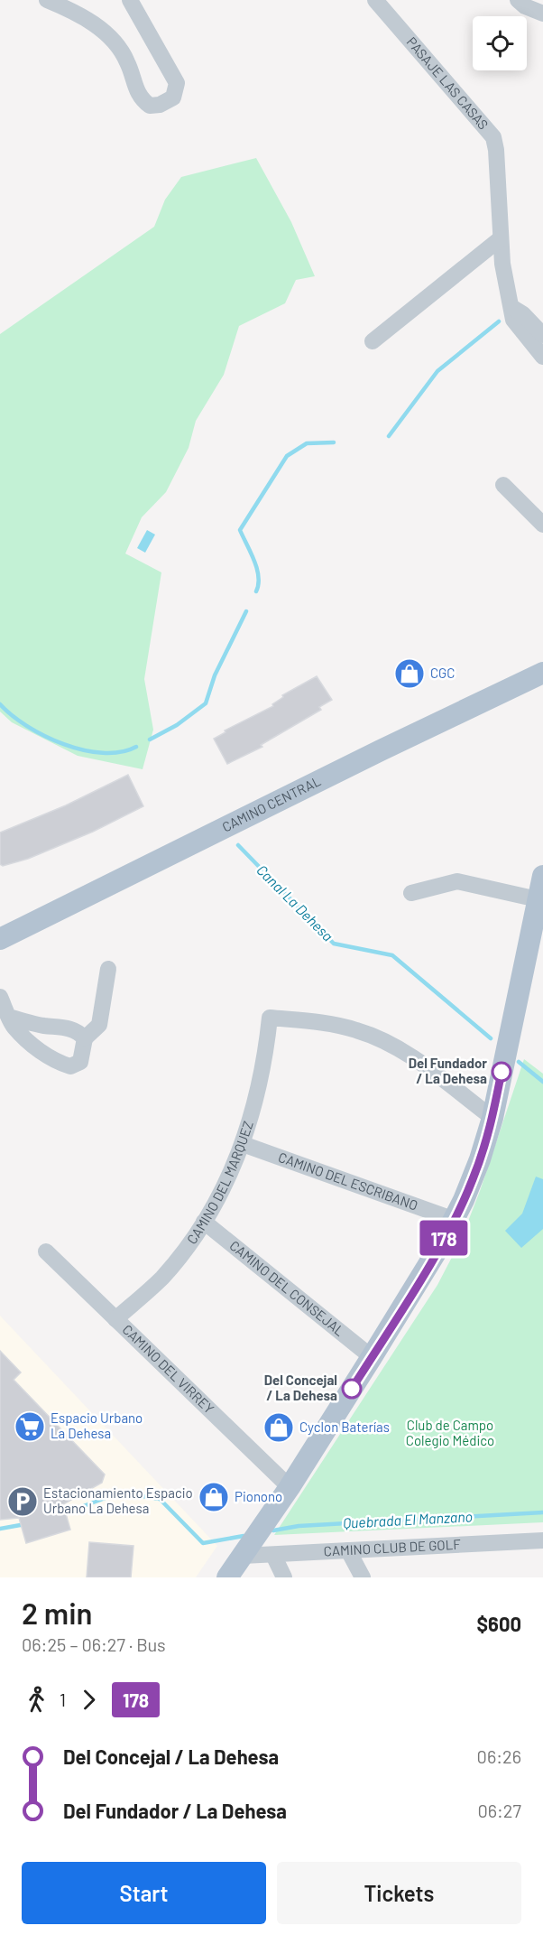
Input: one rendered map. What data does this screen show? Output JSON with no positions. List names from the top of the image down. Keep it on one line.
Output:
{"streets":{"main road":["CAMINO CENTRAL"],"street":["PASAJE LAS CASAS","CAMINO DEL MARQUEZ","CAMINO DEL ESCRIBANO","CAMINO DEL CONSEJAL","CAMINO DEL VIRREY","CAMINO CLUB DE GOLF"]},"crossings":[["CAMINO DEL MARQUEZ","CAMINO DEL ESCRIBANO"],["CAMINO DEL MARQUEZ","CAMINO DEL CONSEJAL"],["CAMINO DEL MARQUEZ","CAMINO DEL VIRREY"]],"water":["Canal La Dehesa","Quebrada El Manzano"],"parks":["Club de Campo Colegio Médico"],"places":{"shop":["CGC","Cyclon Baterías","Pionono"],"other":["Del Fundador / La Dehesa","Del Concejal / La Dehesa"],"supermarket":["Espacio Urbano La Dehesa"],"parking":["Estacionamiento Espacio Urbano La Dehesa"]},"lines":["bus line 178"],"page":{"on_map":"178","heading":["2 min","06:25 – 06:27 · Bus","$600"],"legs":["1","178"],"list":[{"name":"Del Concejal / La Dehesa","value":"06:26"},{"name":"Del Fundador / La Dehesa","value":"06:27"}],"buttons":["Start","Tickets"]}}
